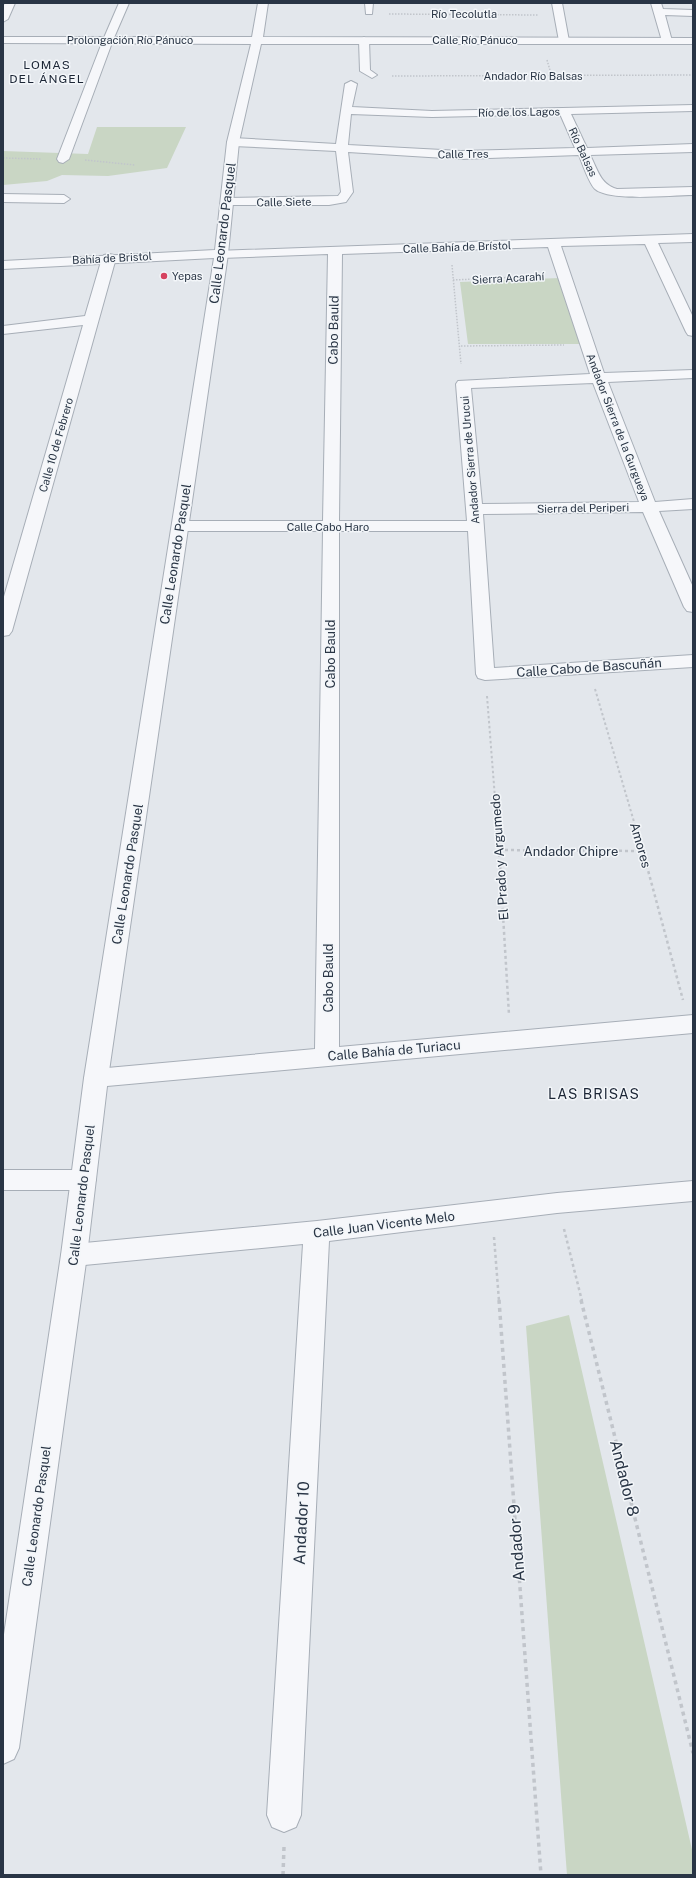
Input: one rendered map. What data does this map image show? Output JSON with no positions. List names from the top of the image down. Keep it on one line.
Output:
{"streets":{"street":["Prolongación Río Pánuco","Calle Río Pánuco","Río de los Lagos","Río Balsas","Calle Tres","Calle Siete","Calle Leonardo Pasquel","Calle Bahía de Brístol","Bahía de Bristol","Cabo Bauld","Andador Sierra de la Gurgueya","Calle 10 de Febrero","Andador Sierra de Urucui","Sierra del Periperi","Calle Cabo Haro","Calle Cabo de Bascuñán","Calle Bahía de Turiacu","Calle Juan Vicente Melo","Andador 10"],"path":["Río Tecolutla","Andador Río Balsas","Sierra Acarahí","Amores","Andador Chipre","El Prado y Argumedo","Andador 8","Andador 9"]},"crossings":[["Prolongación Río Pánuco","Calle Río Pánuco"],["Prolongación Río Pánuco","Calle Leonardo Pasquel"],["Calle Río Pánuco","Calle Leonardo Pasquel"],["Río de los Lagos","Río Balsas"],["Río Balsas","Calle Tres"],["Calle Tres","Calle Siete"],["Calle Tres","Calle Leonardo Pasquel"],["Calle Siete","Calle Leonardo Pasquel"],["Calle Leonardo Pasquel","Calle Bahía de Brístol"],["Calle Leonardo Pasquel","Bahía de Bristol"],["Calle Leonardo Pasquel","Calle Cabo Haro"],["Calle Leonardo Pasquel","Calle Bahía de Turiacu"],["Calle Leonardo Pasquel","Calle Juan Vicente Melo"],["Calle Bahía de Brístol","Bahía de Bristol"],["Calle Bahía de Brístol","Cabo Bauld"],["Calle Bahía de Brístol","Andador Sierra de la Gurgueya"],["Calle Bahía de Brístol","Andador Sierra de Urucui"],["Bahía de Bristol","Calle 10 de Febrero"],["Sierra Acarahí","Andador Sierra de la Gurgueya"],["Sierra Acarahí","Andador Sierra de Urucui"],["Cabo Bauld","Calle Cabo Haro"],["Cabo Bauld","Calle Bahía de Turiacu"],["Andador Sierra de la Gurgueya","Sierra del Periperi"],["Andador Sierra de Urucui","Sierra del Periperi"],["Andador Sierra de Urucui","Calle Cabo Haro"],["Andador Sierra de Urucui","Calle Cabo de Bascuñán"],["Andador Sierra de Urucui","El Prado y Argumedo"],["Calle Cabo de Bascuñán","Amores"],["Calle Cabo de Bascuñán","El Prado y Argumedo"],["Amores","Andador Chipre"],["Amores","Calle Bahía de Turiacu"],["Andador Chipre","El Prado y Argumedo"],["El Prado y Argumedo","Calle Bahía de Turiacu"],["Calle Juan Vicente Melo","Andador 8"],["Calle Juan Vicente Melo","Andador 10"],["Calle Juan Vicente Melo","Andador 9"]],"districts":["LOMAS DEL ÁNGEL","LAS BRISAS"],"places":["Yepas"]}
